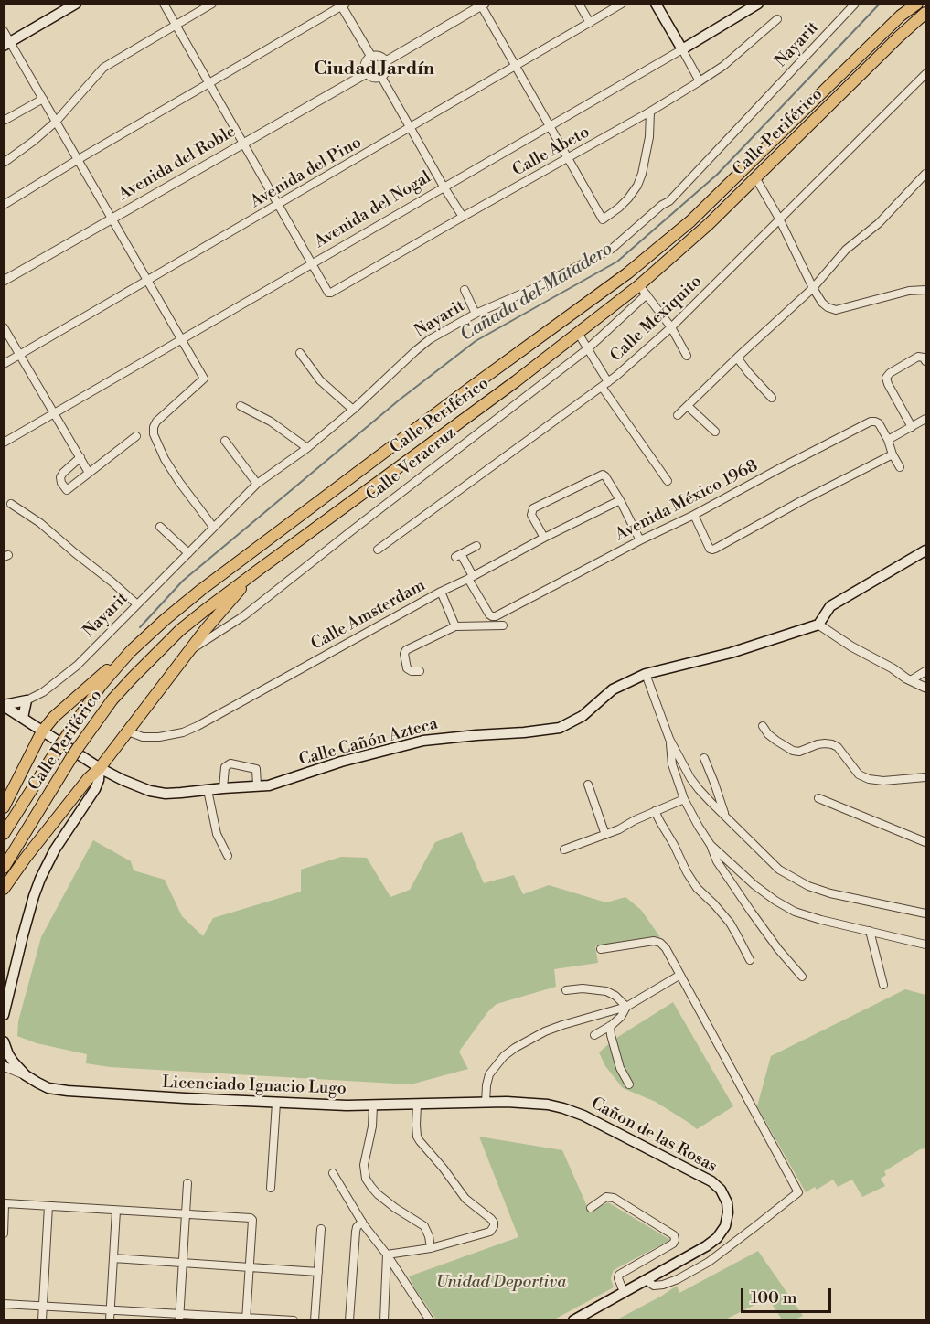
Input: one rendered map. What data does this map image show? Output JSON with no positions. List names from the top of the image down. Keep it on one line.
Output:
{"streets":{"highway":["Calle Periférico"],"main road":["Avenida del Nogal","Calle Cañón Azteca","Licenciado Ignacio Lugo","Cañon de las Rosas"],"street":["Nayarit","Calle Abeto","Avenida del Roble","Avenida del Pino","Calle Mexiquito","Calle Veracruz","Avenida México 1968","Calle Amsterdam"]},"crossings":[["Calle Periférico","Calle Veracruz"],["Calle Abeto","Avenida del Nogal"],["Avenida México 1968","Calle Amsterdam"],["Licenciado Ignacio Lugo","Cañon de las Rosas"]],"districts":["Ciudad Jardín"],"water":["Cañada del Matadero"],"parks":["Unidad Deportiva"],"scale_bar":"100 m"}
